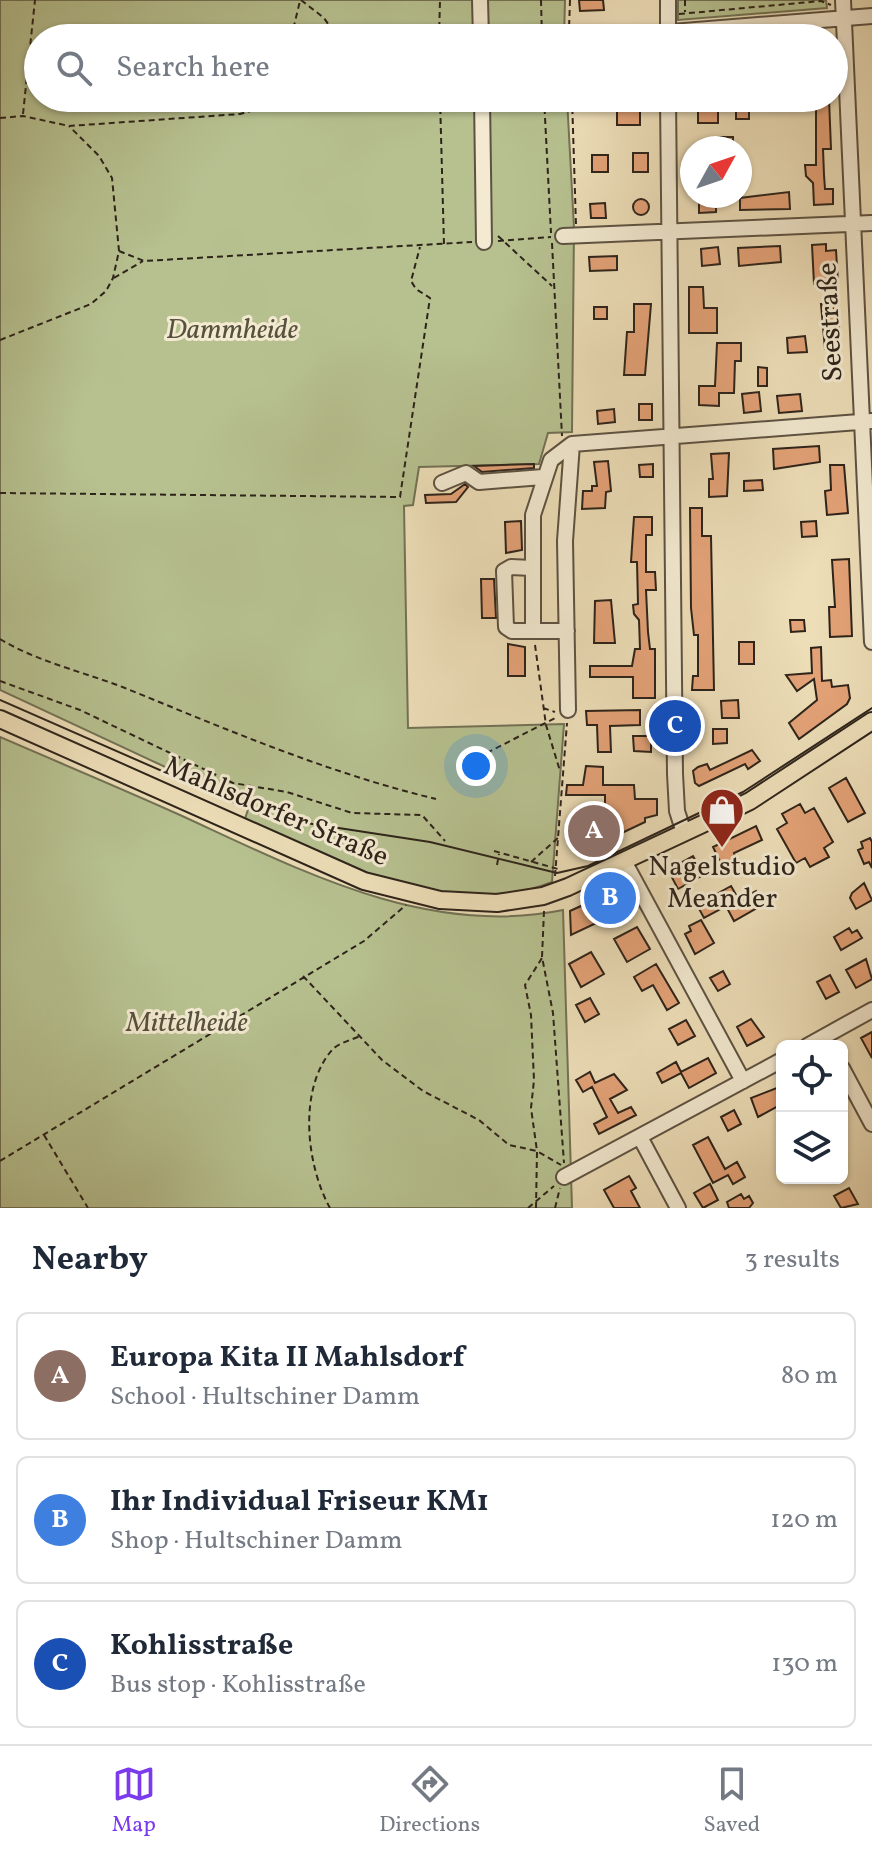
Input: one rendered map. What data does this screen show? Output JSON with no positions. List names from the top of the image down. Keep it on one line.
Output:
{"streets":{"main road":["Mahlsdorfer Straße"],"street":["Seestraße"]},"parks":["Dammheide","Mittelheide"],"places":{"shop":["Nagelstudio Meander"]},"north":"top right","page":{"search":"Search here","pins":["C","A","B"],"heading":["Nearby","3 results"],"list":[{"mark":"A","name":"Europa Kita II Mahlsdorf","note":"School · Hultschiner Damm","value":"80 m"},{"mark":"B","name":"Ihr Individual Friseur KM1","note":"Shop · Hultschiner Damm","value":"120 m"},{"mark":"C","name":"Kohlisstraße","note":"Bus stop · Kohlisstraße","value":"130 m"}],"nav":["Map","Directions","Saved"]}}
